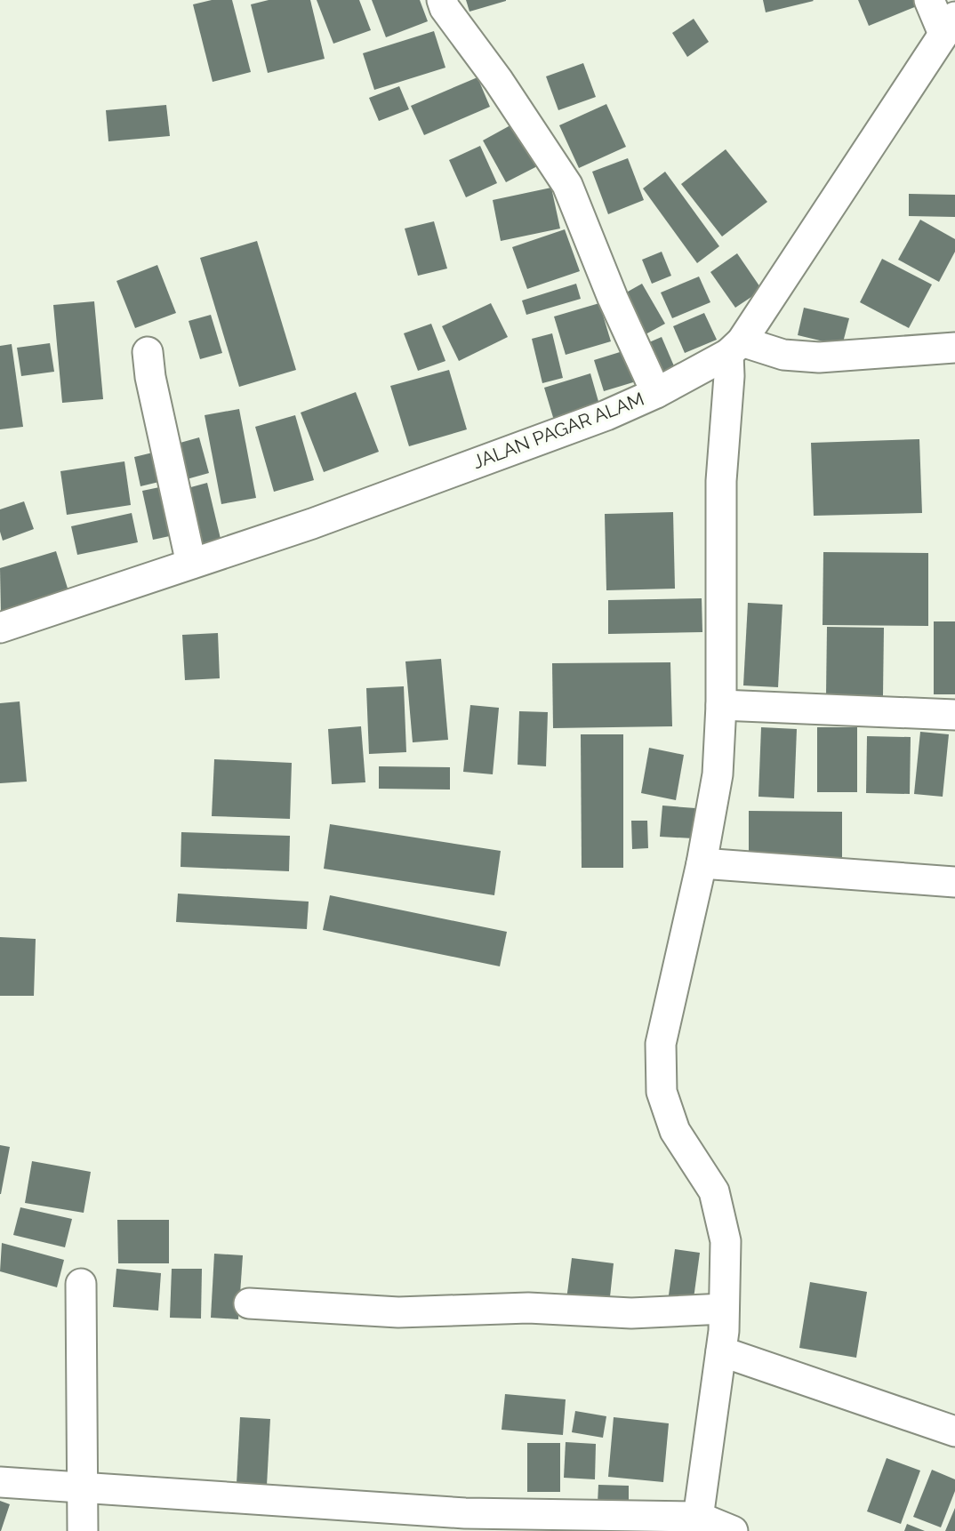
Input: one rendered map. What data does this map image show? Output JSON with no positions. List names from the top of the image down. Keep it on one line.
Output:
{"streets":{"street":["JALAN PAGAR ALAM"]}}
